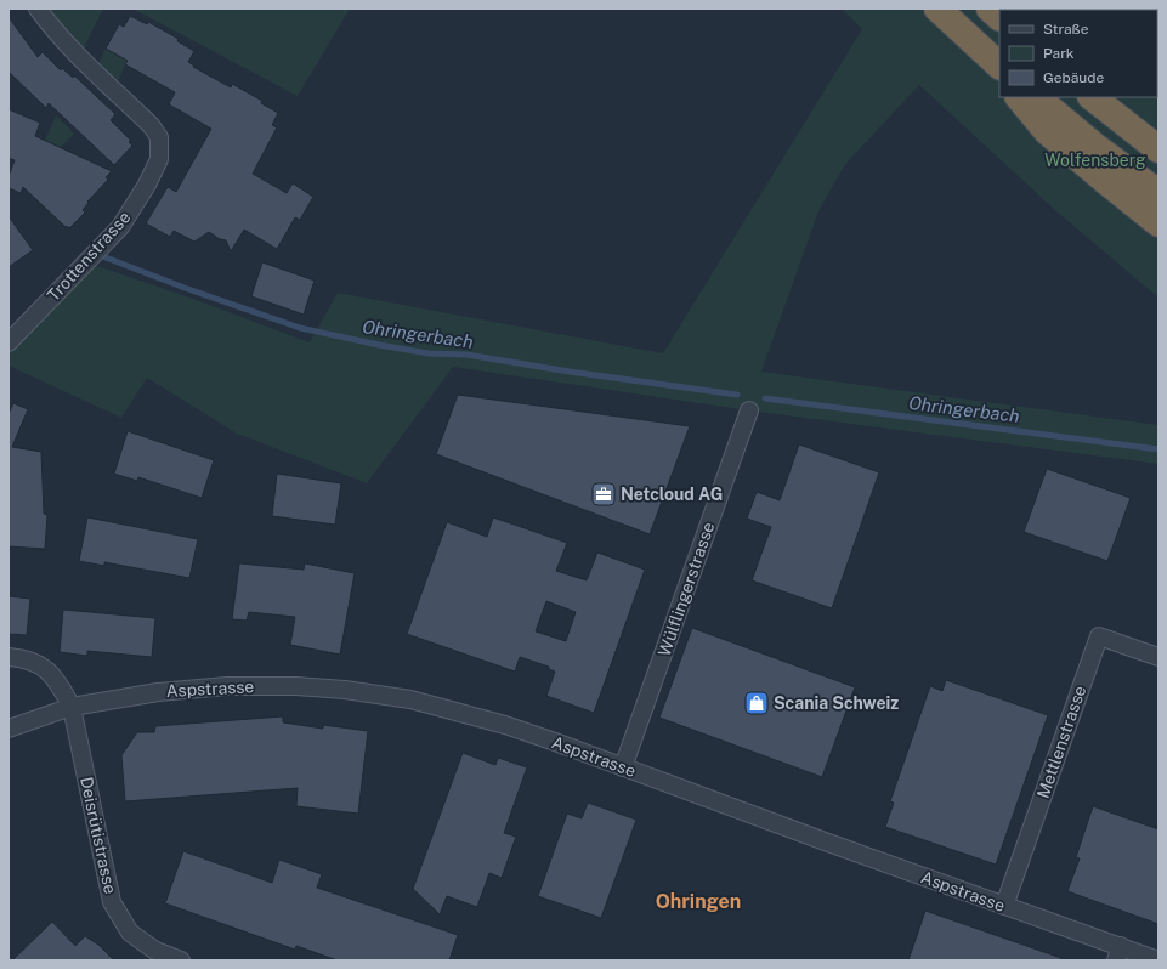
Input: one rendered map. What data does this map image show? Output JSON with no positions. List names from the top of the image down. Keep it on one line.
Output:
{"streets":{"street":["Trottenstrasse","Wülflingerstrasse","Aspstrasse","Mettlenstrasse","Deisrütistrasse"]},"crossings":[["Wülflingerstrasse","Aspstrasse"],["Aspstrasse","Mettlenstrasse"],["Aspstrasse","Deisrütistrasse"]],"districts":["Ohringen"],"water":["Ohringerbach"],"parks":["Wolfensberg"],"places":{"office":["Netcloud AG"],"shop":["Scania Schweiz"]},"legend":["Straße","Park","Gebäude"]}
